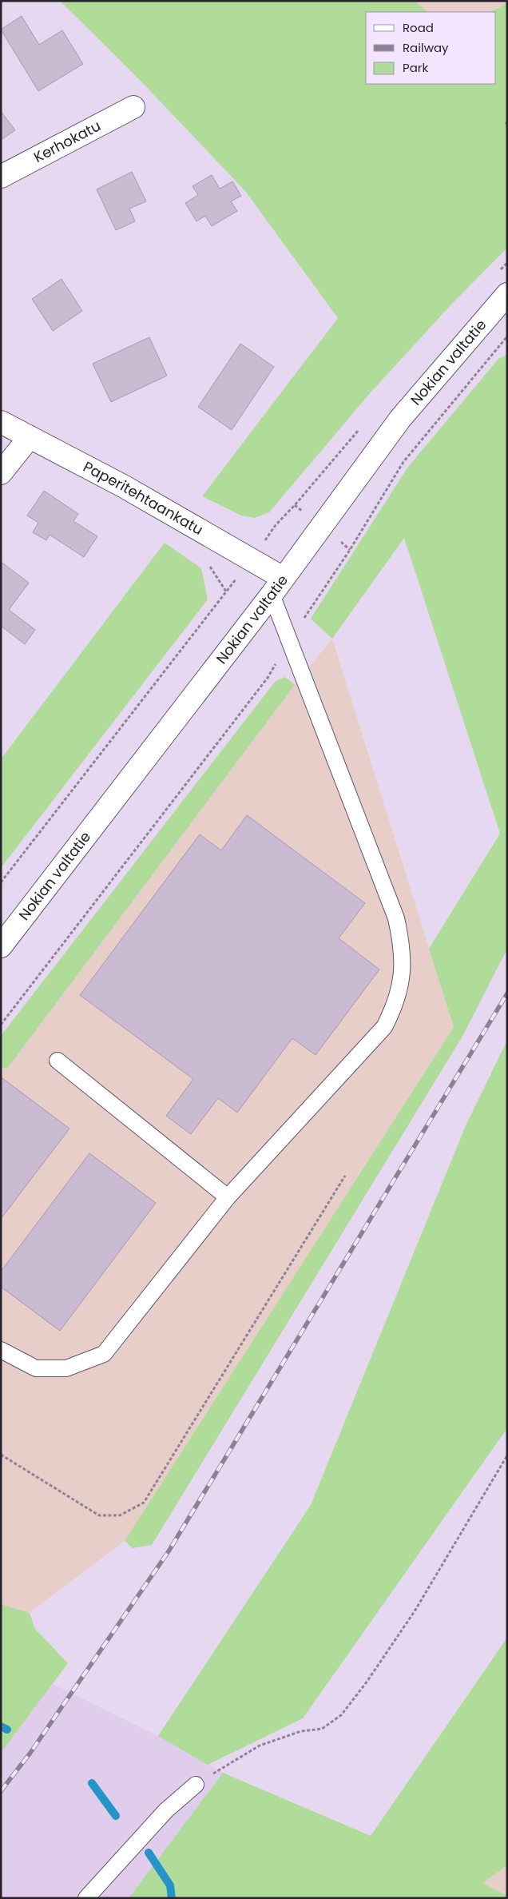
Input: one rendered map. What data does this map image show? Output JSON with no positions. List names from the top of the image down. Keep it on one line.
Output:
{"streets":{"main road":["Kerhokatu","Nokian valtatie","Paperitehtaankatu"]},"crossings":[["Nokian valtatie","Paperitehtaankatu"]],"legend":["Road","Railway","Park"]}
